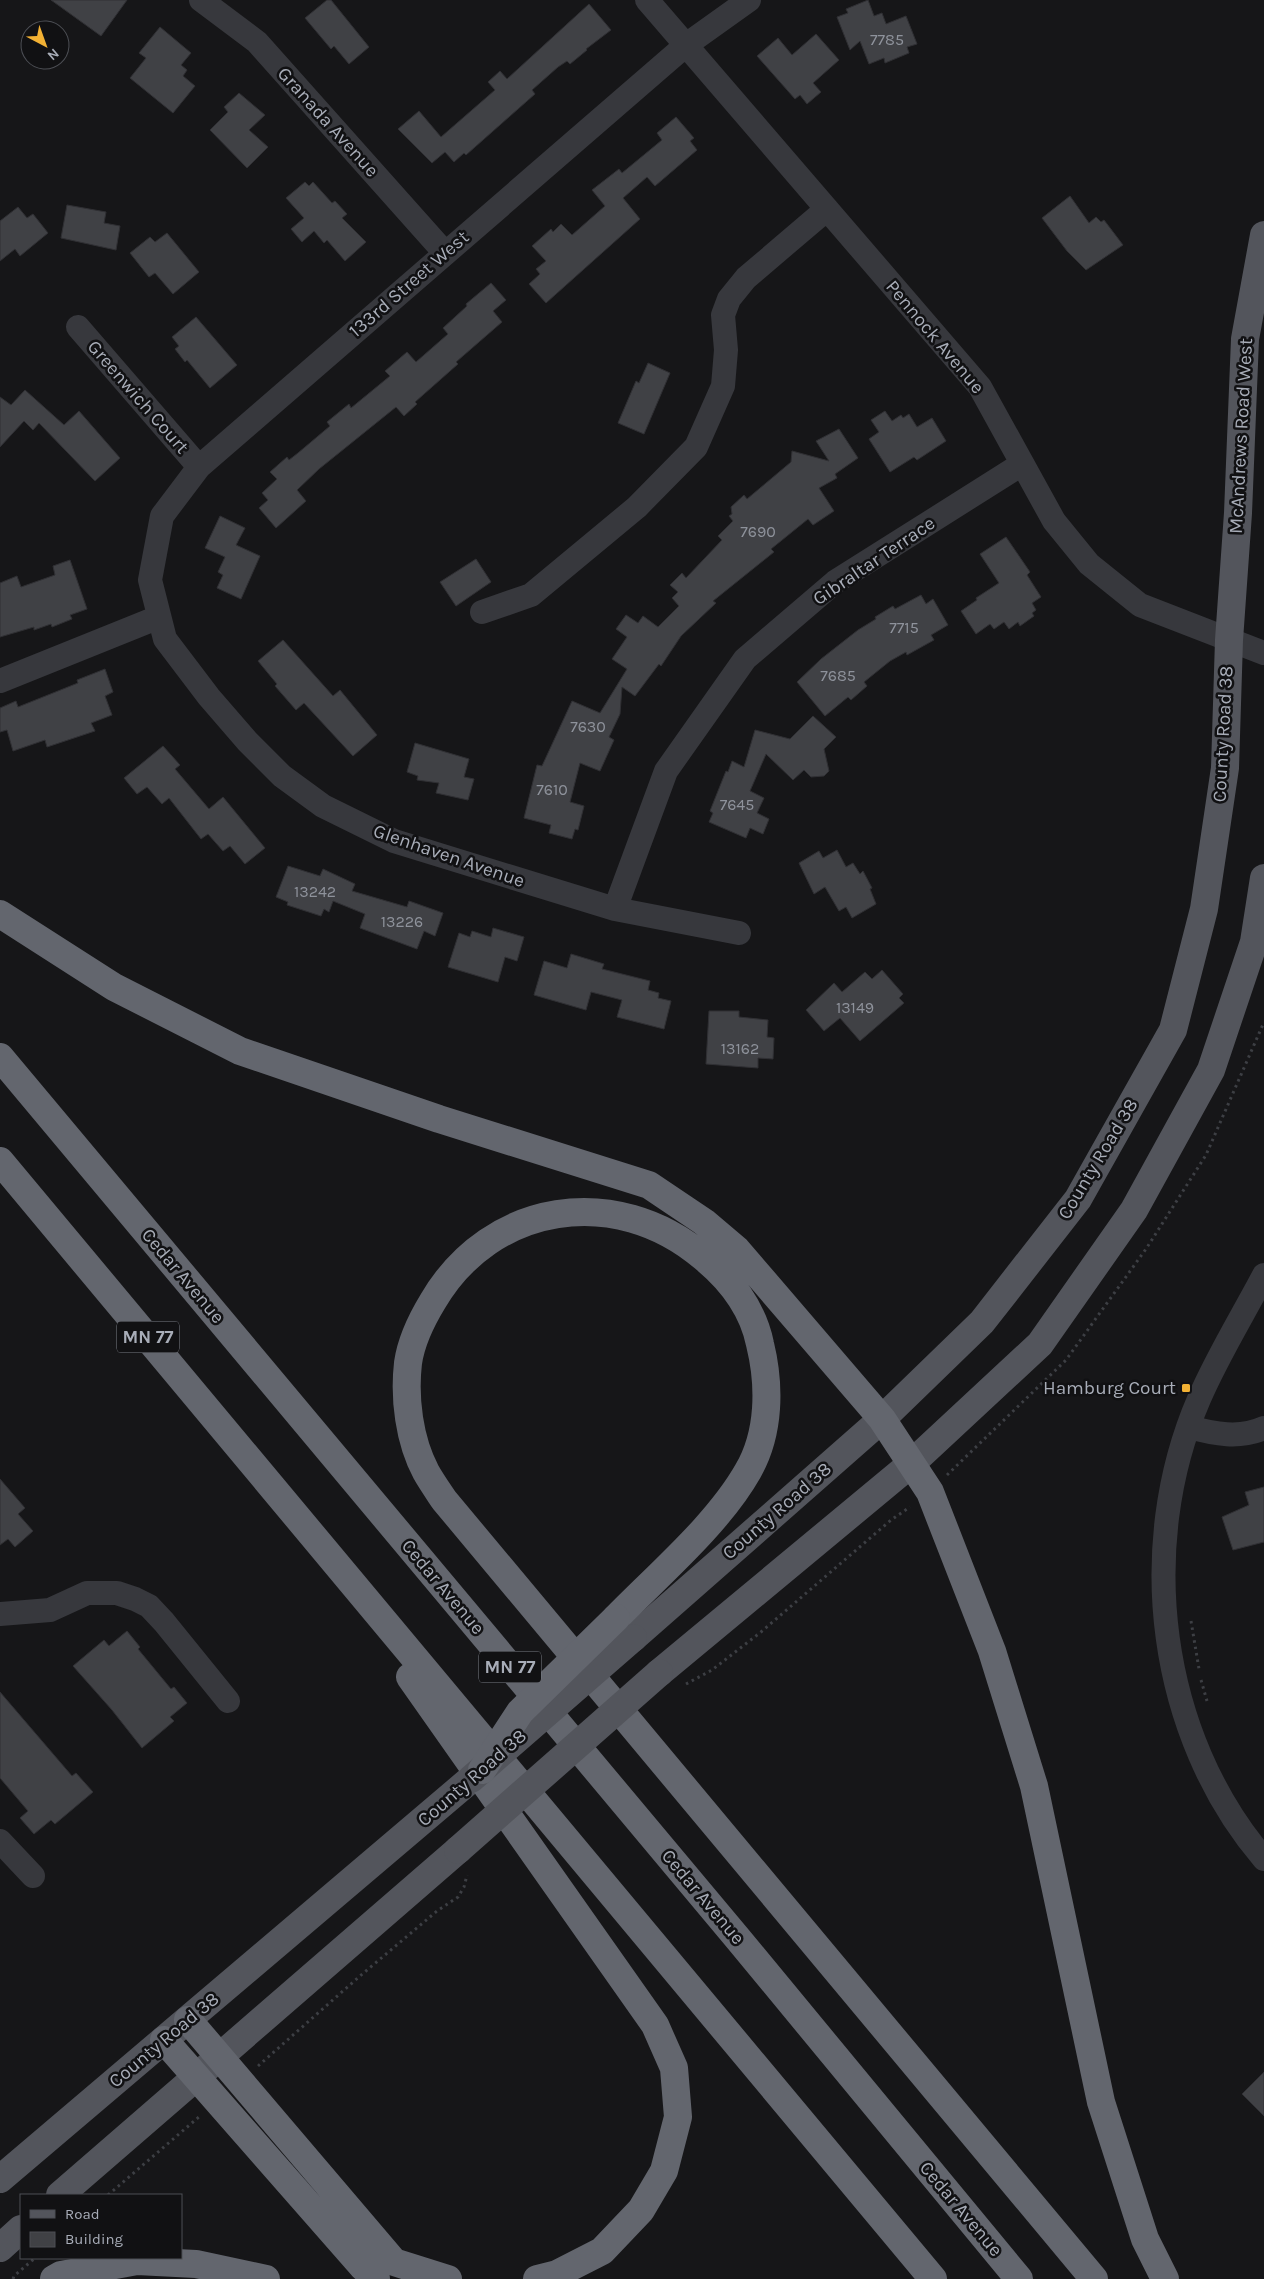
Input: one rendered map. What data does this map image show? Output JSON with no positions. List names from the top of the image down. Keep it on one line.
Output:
{"streets":{"highway":["Cedar Avenue","MN 77"],"main road":["McAndrews Road West","County Road 38"],"street":["Granada Avenue","133rd Street West","Pennock Avenue","Greenwich Court","Gibraltar Terrace","Glenhaven Avenue"]},"crossings":[["Granada Avenue","133rd Street West"],["133rd Street West","Pennock Avenue"],["133rd Street West","Greenwich Court"],["133rd Street West","Glenhaven Avenue"],["Pennock Avenue","McAndrews Road West"],["Pennock Avenue","Gibraltar Terrace"],["Pennock Avenue","County Road 38"],["McAndrews Road West","County Road 38"],["Gibraltar Terrace","Glenhaven Avenue"]],"places":{"transit":["Hamburg Court"]},"house_numbers":["7785","7690","7715","7685","7630","7610","7645","13242","13226","13149","13162"],"legend":["Road","Building"],"north":"bottom right"}
